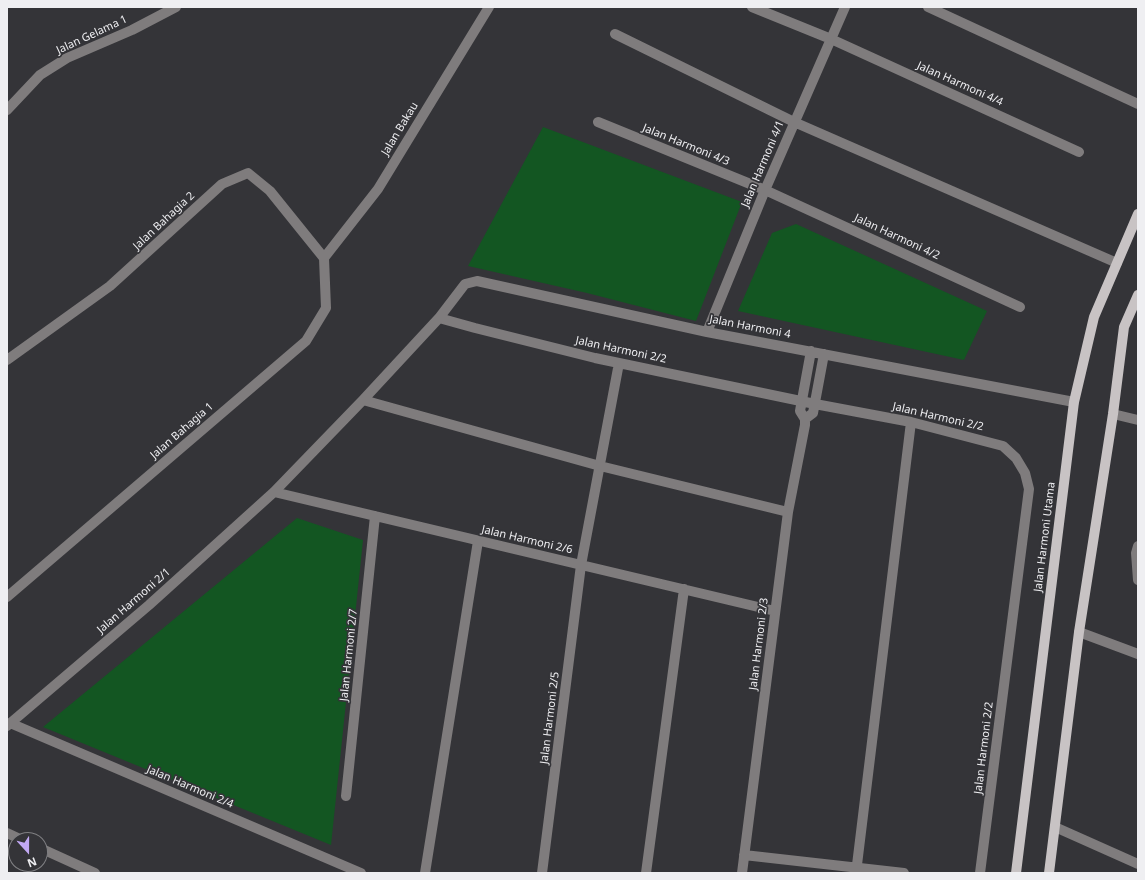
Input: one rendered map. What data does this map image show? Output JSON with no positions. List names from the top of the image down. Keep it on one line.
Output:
{"streets":{"main road":["Jalan Harmoni Utama"],"street":["Jalan Gelama 1","Jalan Harmoni 4/4","Jalan Bakau","Jalan Harmoni 4/3","Jalan Harmoni 4/1","Jalan Bahagia 2","Jalan Harmoni 4/2","Jalan Harmoni 4","Jalan Harmoni 2/2","Jalan Bahagia 1","Jalan Harmoni 2/6","Jalan Harmoni 2/1","Jalan Harmoni 2/3","Jalan Harmoni 2/7","Jalan Harmoni 2/5","Jalan Harmoni 2/4"]},"crossings":[["Jalan Harmoni 4/4","Jalan Harmoni 4/1"],["Jalan Bakau","Jalan Bahagia 2"],["Jalan Bakau","Jalan Bahagia 1"],["Jalan Harmoni 4/3","Jalan Harmoni 4/1"],["Jalan Harmoni 4/3","Jalan Harmoni 4/2"],["Jalan Harmoni 4/1","Jalan Harmoni 4/2"],["Jalan Harmoni 4/1","Jalan Harmoni 4"],["Jalan Bahagia 2","Jalan Bahagia 1"],["Jalan Harmoni 4","Jalan Harmoni 2/2"],["Jalan Harmoni 4","Jalan Harmoni Utama"],["Jalan Harmoni 4","Jalan Harmoni 2/1"],["Jalan Harmoni 4","Jalan Harmoni 2/3"],["Jalan Harmoni 2/2","Jalan Harmoni 2/3"],["Jalan Harmoni 2/2","Jalan Harmoni 2/5"],["Jalan Harmoni 2/6","Jalan Harmoni 2/1"],["Jalan Harmoni 2/6","Jalan Harmoni 2/3"],["Jalan Harmoni 2/6","Jalan Harmoni 2/7"],["Jalan Harmoni 2/6","Jalan Harmoni 2/5"],["Jalan Harmoni 2/1","Jalan Harmoni 2/4"]],"north":"bottom"}
